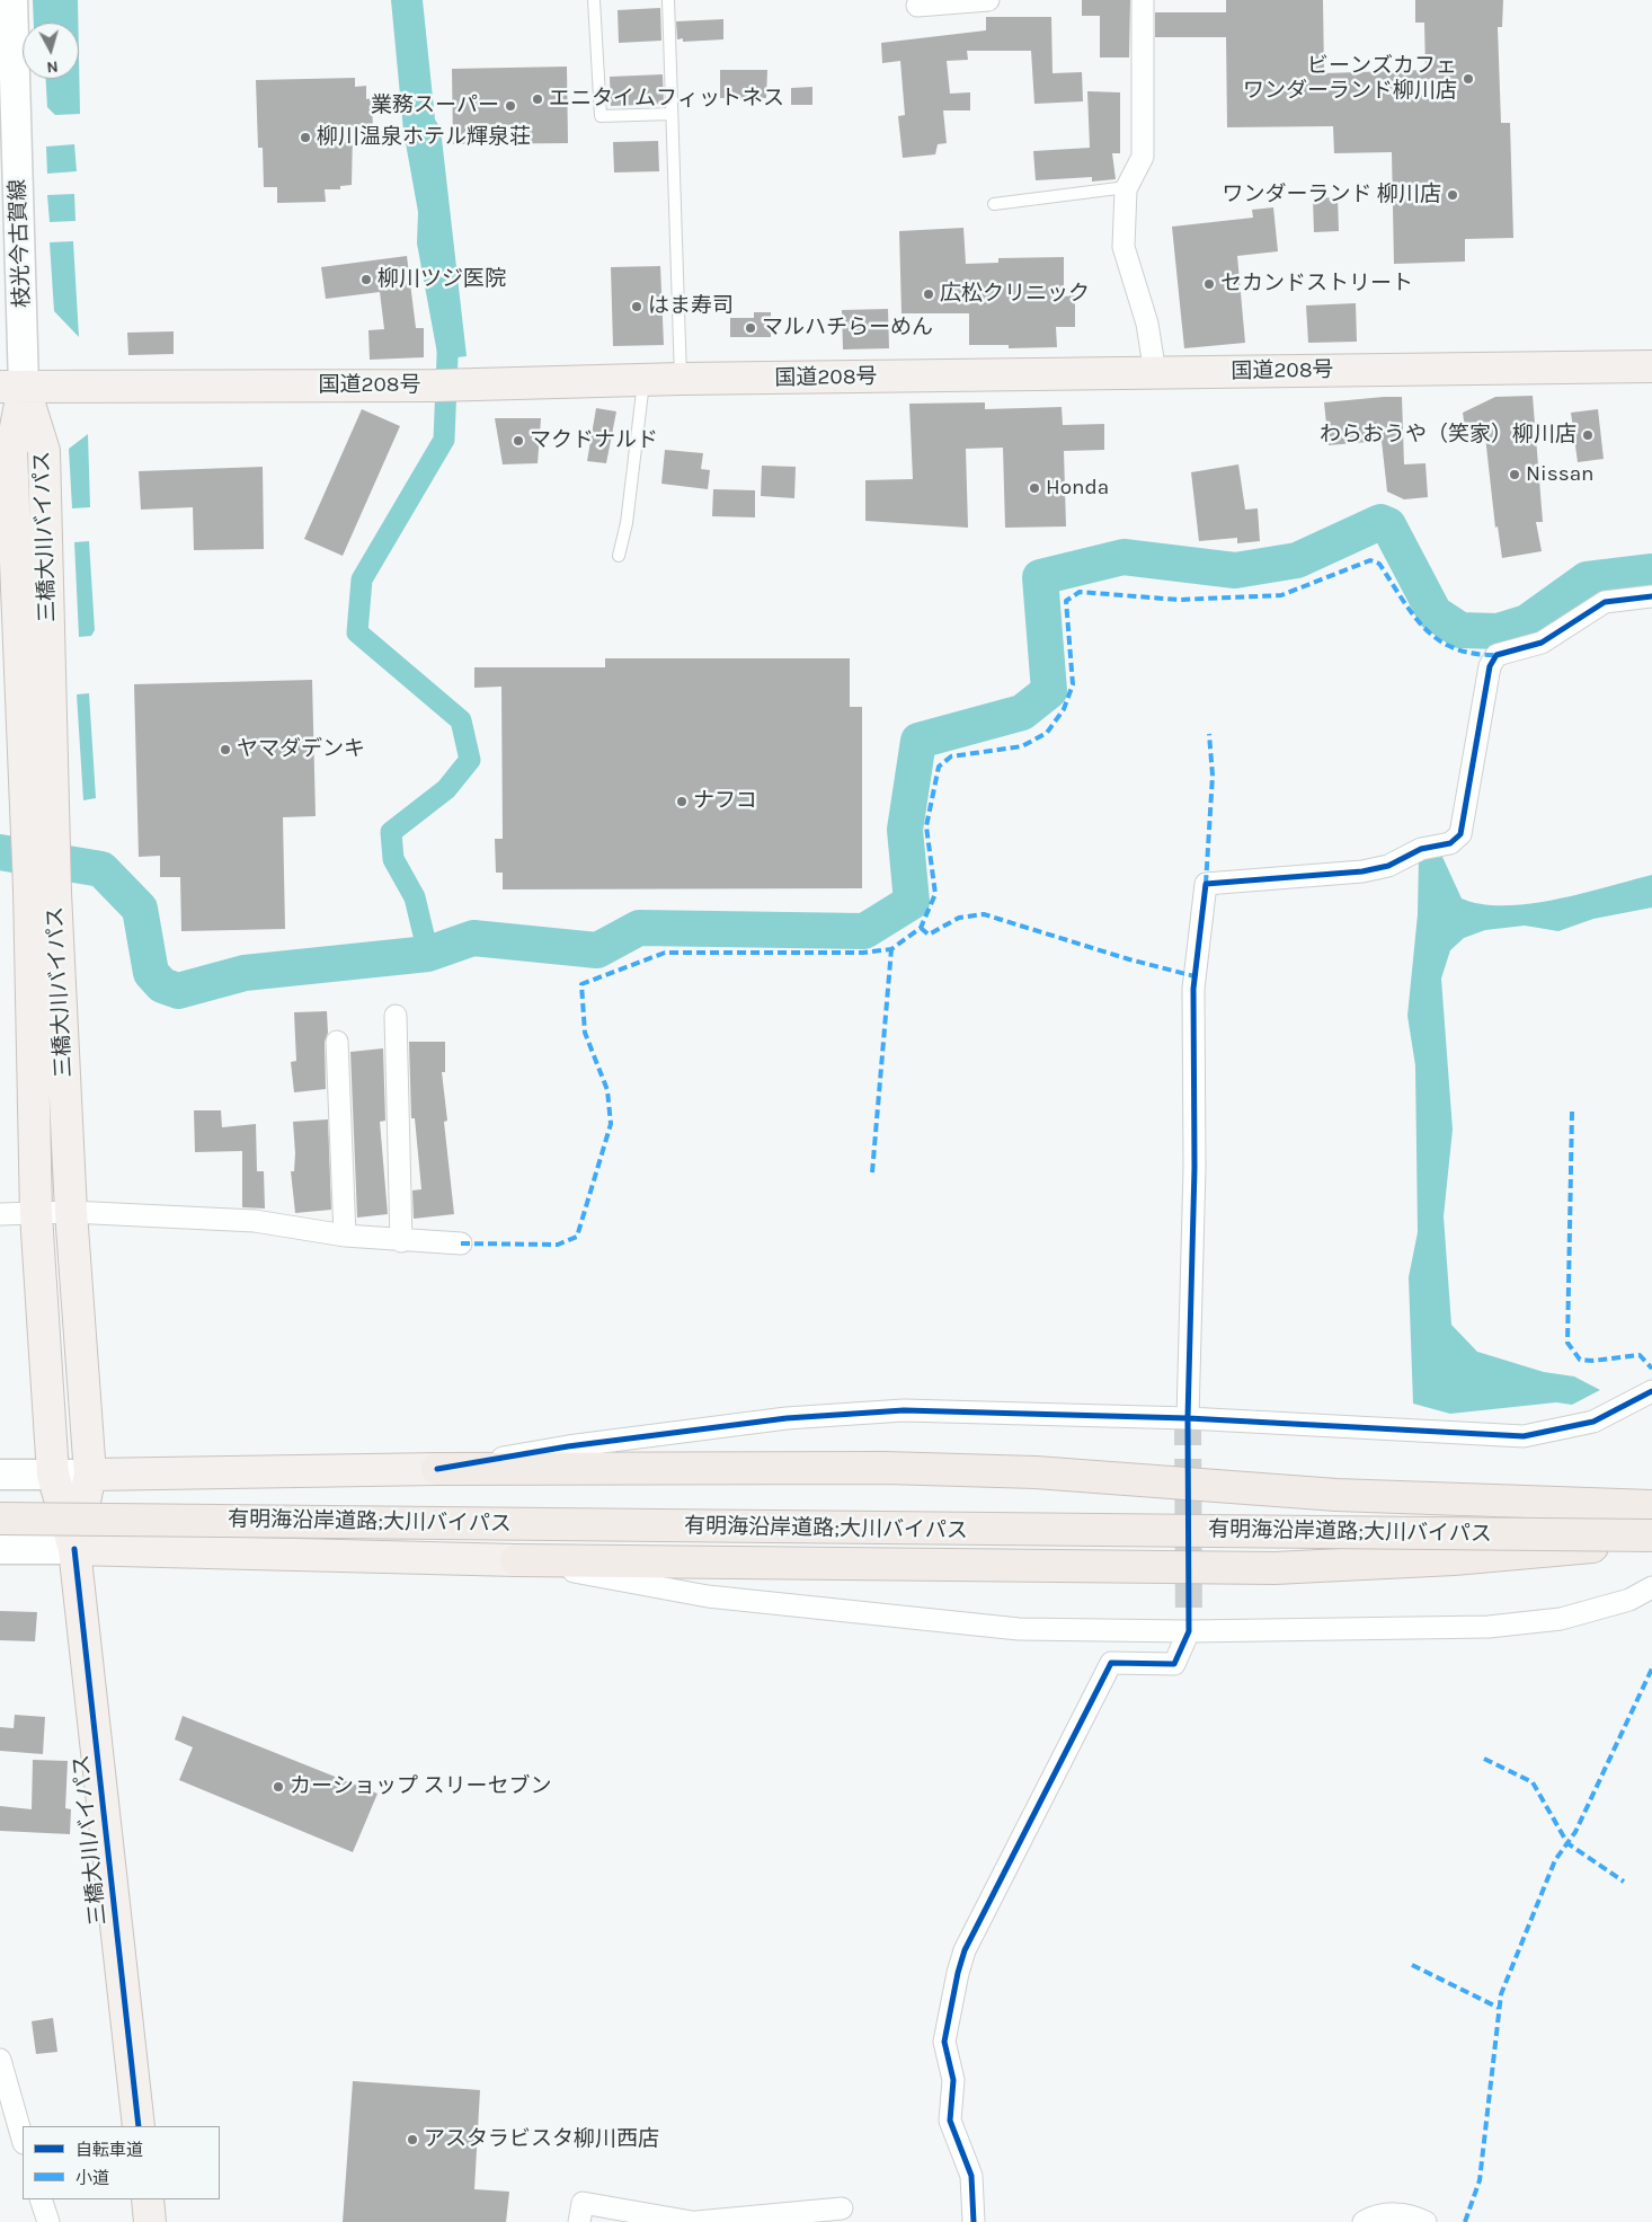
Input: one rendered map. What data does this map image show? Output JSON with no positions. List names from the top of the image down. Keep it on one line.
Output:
{"streets":{"highway":["国道208号","三橋大川バイパス","有明海沿岸道路;大川バイパス"],"main road":["枝光今古賀線"]},"crossings":[["枝光今古賀線","国道208号"],["枝光今古賀線","三橋大川バイパス"],["国道208号","三橋大川バイパス"]],"places":["ビーンズカフェ ワンダーランド柳川店","エニタイムフィットネス","業務スーパー","柳川温泉ホテル輝泉荘","ワンダーランド 柳川店","柳川ツジ医院","セカンドストリート","広松クリニック","はま寿司","マルハチらーめん","わらおうや（笑家）柳川店","マクドナルド","Nissan","Honda","ヤマダデンキ","ナフコ","カーショップ スリーセブン","アスタラビスタ柳川西店"],"legend":["自転車道","小道"],"north":"bottom"}
